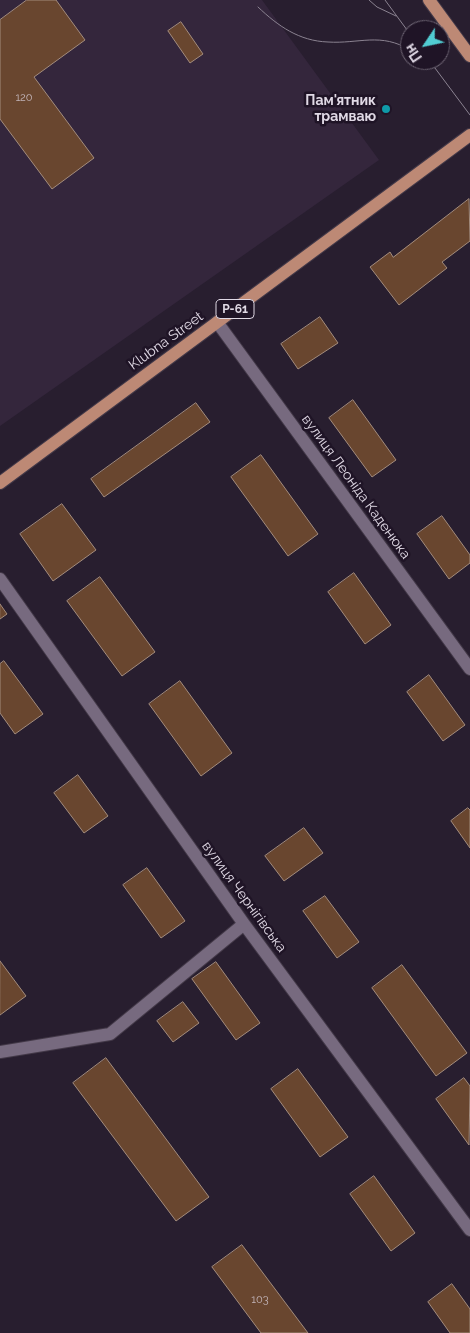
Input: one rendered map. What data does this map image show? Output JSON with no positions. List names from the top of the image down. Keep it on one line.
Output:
{"streets":{"main road":["Р-61","Klubna Street"],"street":["вулиця Леоніда Каденюка","вулиця Чернігівська"]},"crossings":[["Klubna Street","вулиця Леоніда Каденюка"]],"places":["Пам'ятник трамваю"],"house_numbers":["120","103"],"north":"bottom left"}
